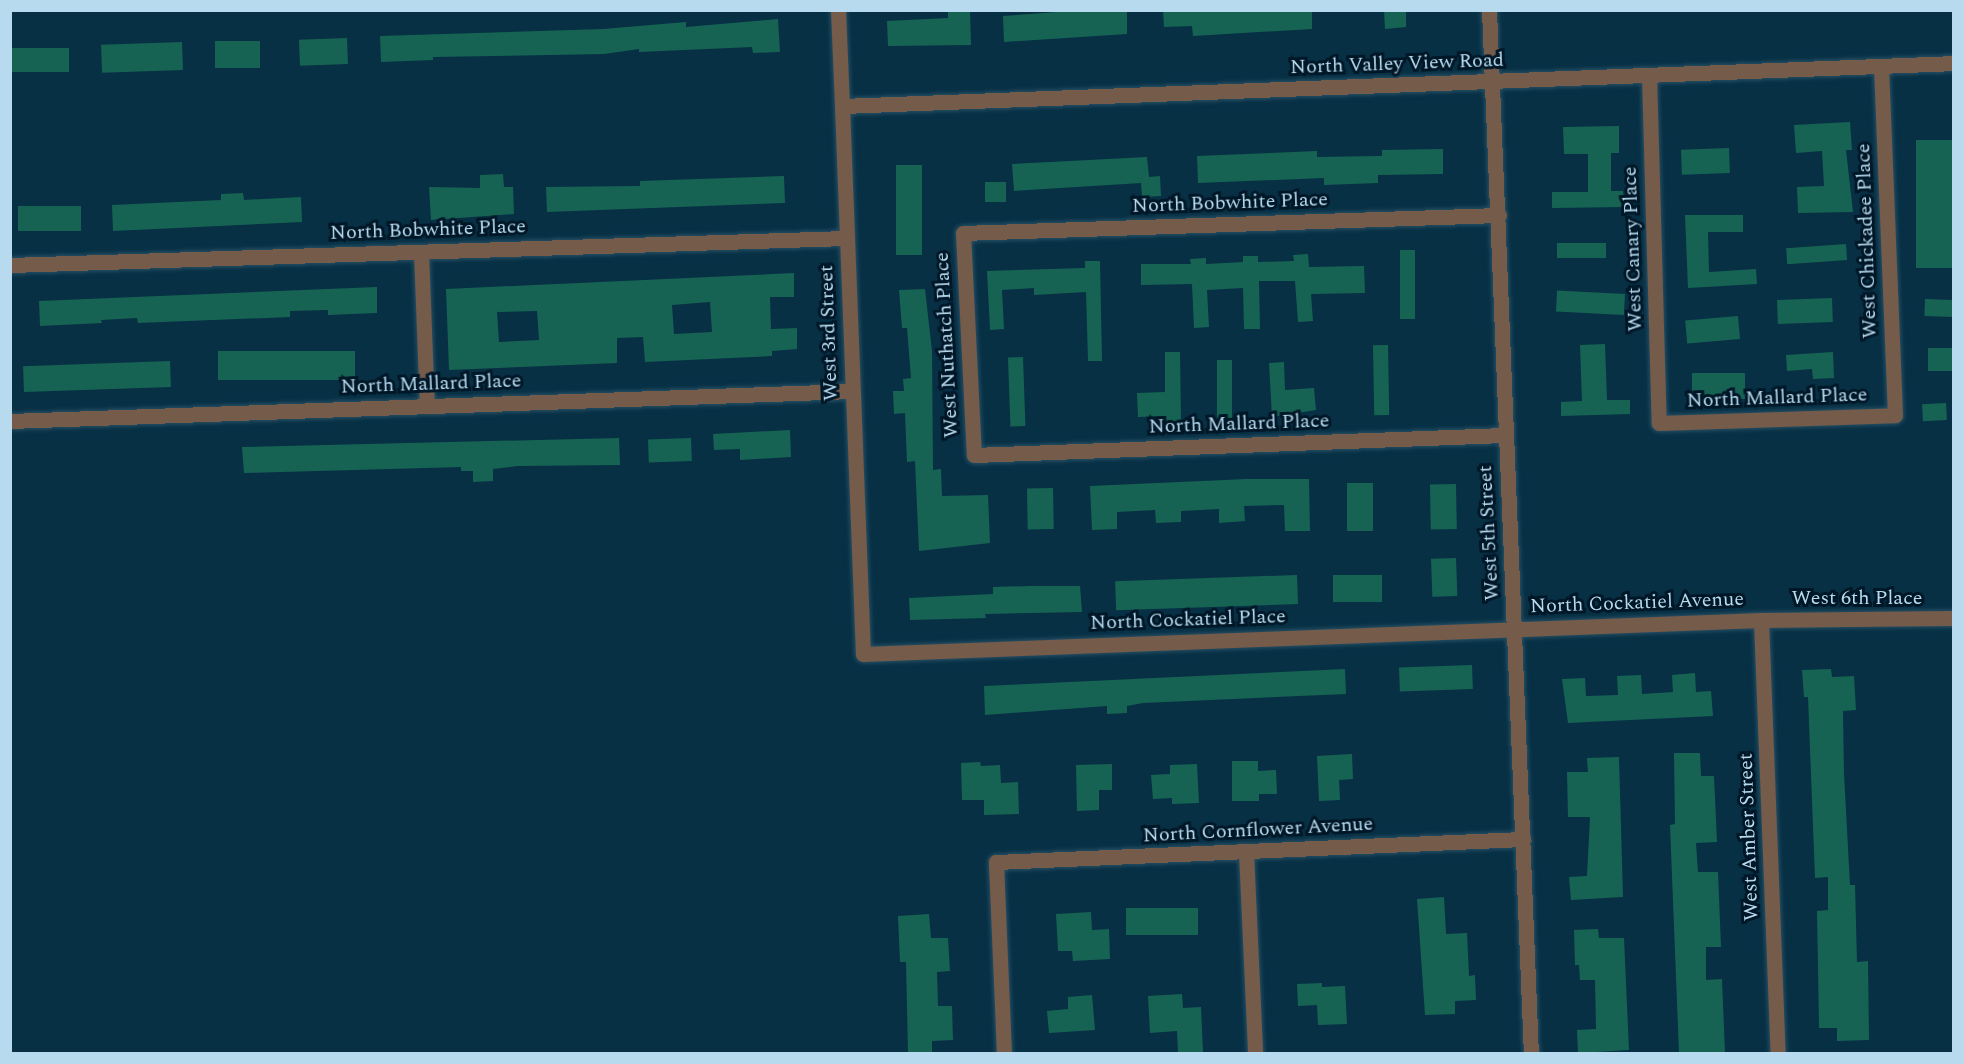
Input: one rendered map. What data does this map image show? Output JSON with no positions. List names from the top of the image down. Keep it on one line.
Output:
{"streets":{"street":["North Valley View Road","North Bobwhite Place","West Chickadee Place","West Canary Place","West 3rd Street","West Nuthatch Place","North Mallard Place","West 5th Street","West 6th Place","North Cockatiel Avenue","North Cockatiel Place","North Cornflower Avenue","West Amber Street"]},"crossings":[["North Valley View Road","West Chickadee Place"],["North Valley View Road","West Canary Place"],["North Valley View Road","West 3rd Street"],["North Valley View Road","West 5th Street"],["North Bobwhite Place","West 3rd Street"],["North Bobwhite Place","West Nuthatch Place"],["North Bobwhite Place","West 5th Street"],["West Chickadee Place","North Mallard Place"],["West Canary Place","North Mallard Place"],["West 3rd Street","North Mallard Place"],["West 3rd Street","North Cockatiel Place"],["West Nuthatch Place","North Mallard Place"],["North Mallard Place","West 5th Street"],["West 5th Street","North Cockatiel Avenue"],["West 5th Street","North Cockatiel Place"],["West 5th Street","North Cornflower Avenue"],["West 6th Place","North Cockatiel Avenue"],["West 6th Place","West Amber Street"],["North Cockatiel Avenue","North Cockatiel Place"],["North Cockatiel Avenue","West Amber Street"]]}
